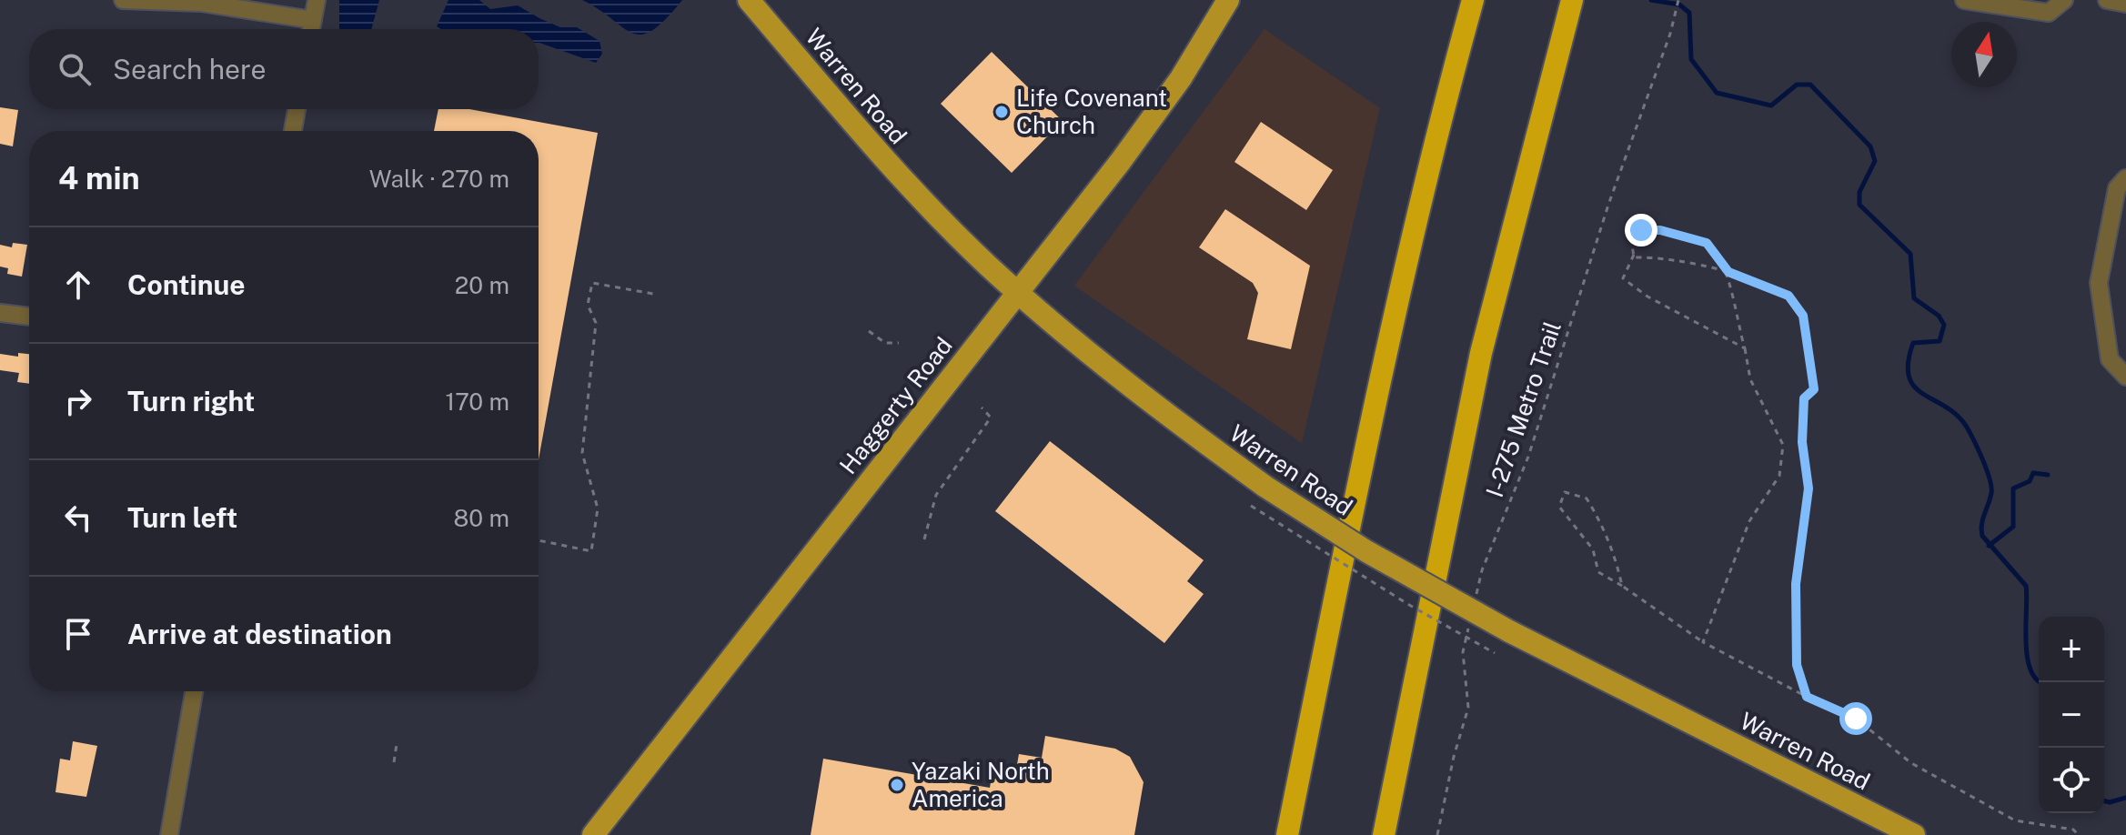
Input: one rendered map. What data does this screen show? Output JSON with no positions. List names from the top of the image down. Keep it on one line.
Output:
{"streets":{"main road":["Warren Road","Haggerty Road"],"path":["I-275 Metro Trail"]},"crossings":[["Warren Road","Haggerty Road"]],"places":["Life Covenant Church","Yazaki North America"],"north":"top","page":{"search":"Search here","heading":["4 min","Walk · 270 m"],"list":[["Continue","20 m"],["Turn right","170 m"],["Turn left","80 m"],"Arrive at destination"],"map_buttons":["+","−"]}}
